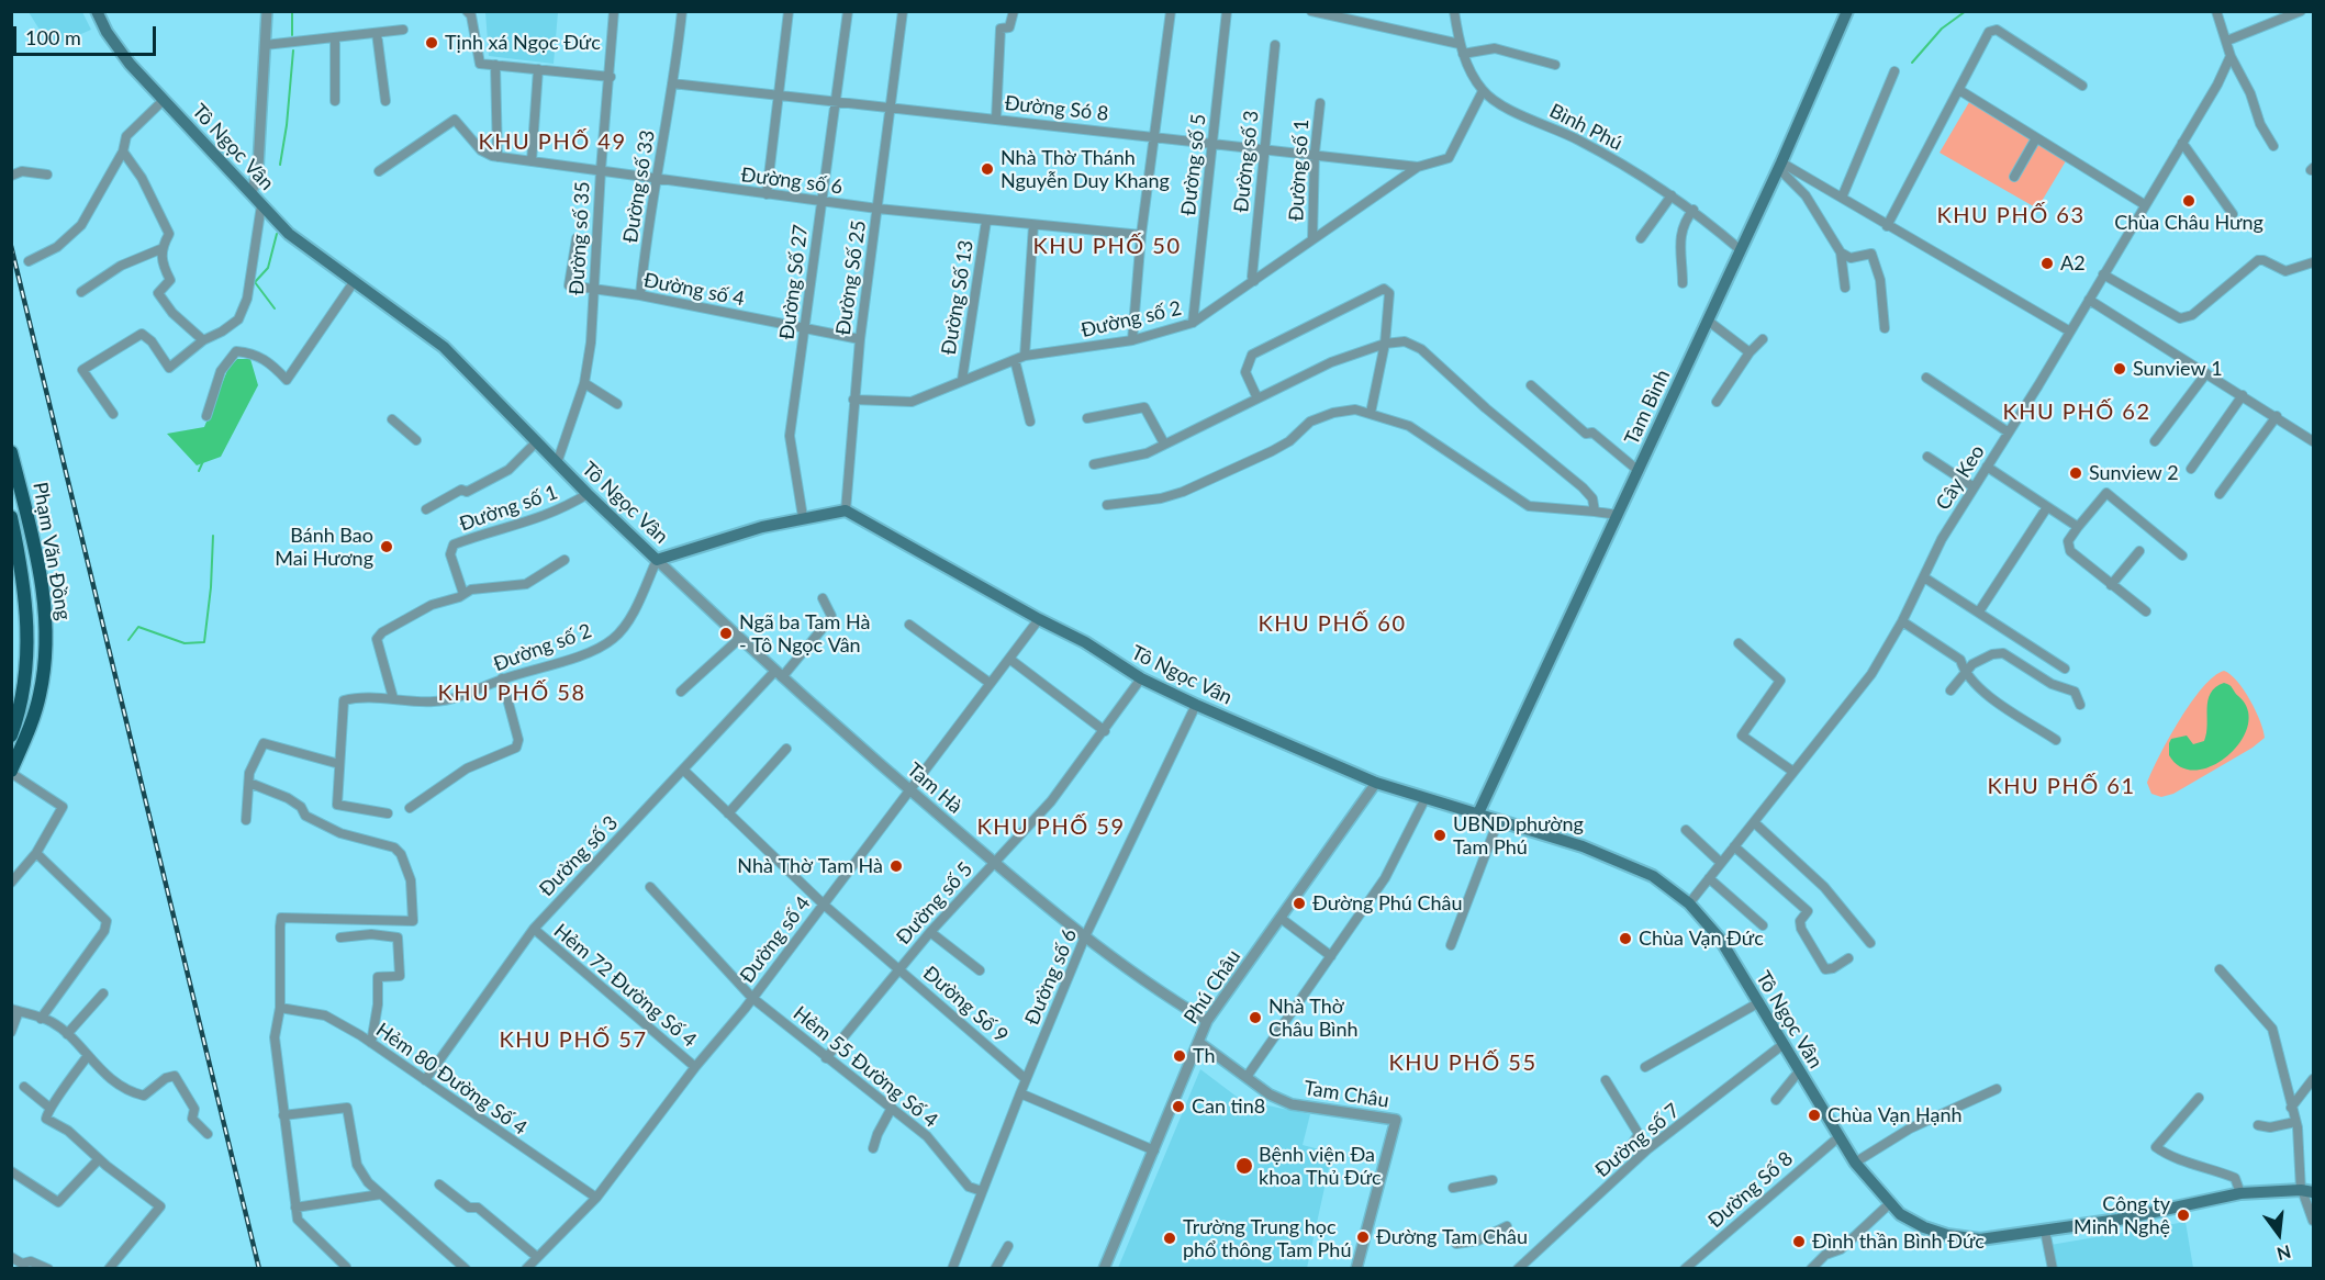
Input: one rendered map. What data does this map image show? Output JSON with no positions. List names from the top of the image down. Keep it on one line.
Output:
{"streets":{"highway":["Phạm Văn Đồng"],"main road":["Tô Ngọc Vân","Tam Bình"],"street":["Đường Só 8","Bình Phú","Đường số 3","Đường số 5","Đường số 1","Đường số 6","Đường số 33","Đường số 35","Đường Số 25","Đường Số 27","Đường số 4","Đường Số 13","Đường số 2","Cây Keo","Tam Hà","Hẻm 72 Đường Số 4","Phú Châu","Đường Số 9","Hẻm 55 Đường Số 4","Hẻm 80 Đường Số 4","Tam Châu","Đường số 7","Đường Số 8"]},"crossings":[["Đường Só 8","Bình Phú"],["Đường Só 8","Đường số 3"],["Đường Só 8","Đường số 5"],["Đường Só 8","Đường số 1"],["Đường Só 8","Đường số 33"],["Đường Só 8","Đường Số 25"],["Đường Só 8","Đường Số 27"],["Đường Só 8","Đường số 2"],["Bình Phú","Tam Bình"],["Tô Ngọc Vân","Đường số 5"],["Tô Ngọc Vân","Đường số 1"],["Tô Ngọc Vân","Đường số 6"],["Tô Ngọc Vân","Đường số 35"],["Tô Ngọc Vân","Đường Số 25"],["Tô Ngọc Vân","Đường Số 27"],["Tô Ngọc Vân","Đường số 4"],["Tô Ngọc Vân","Đường số 2"],["Tô Ngọc Vân","Tam Bình"],["Tô Ngọc Vân","Cây Keo"],["Tô Ngọc Vân","Tam Hà"],["Tô Ngọc Vân","Phú Châu"],["Tô Ngọc Vân","Đường số 7"],["Tô Ngọc Vân","Đường Số 8"],["Đường số 3","Đường số 2"],["Đường số 3","Tam Hà"],["Đường số 3","Hẻm 72 Đường Số 4"],["Đường số 3","Đường Số 9"],["Đường số 3","Hẻm 80 Đường Số 4"],["Đường số 5","Đường số 2"],["Đường số 5","Tam Hà"],["Đường số 5","Đường Số 9"],["Đường số 5","Hẻm 55 Đường Số 4"],["Đường số 1","Đường số 2"],["Đường số 6","Đường số 33"],["Đường số 6","Đường số 35"],["Đường số 6","Đường Số 25"],["Đường số 6","Đường Số 27"],["Đường số 6","Đường Số 13"],["Đường số 6","Tam Hà"],["Đường số 6","Đường Số 9"],["Đường số 6","Hẻm 55 Đường Số 4"],["Đường số 33","Đường số 4"],["Đường số 35","Đường số 4"],["Đường Số 25","Đường số 4"],["Đường Số 25","Đường số 2"],["Đường Số 27","Đường số 4"],["Đường số 4","Tam Hà"],["Đường số 4","Hẻm 72 Đường Số 4"],["Đường số 4","Đường Số 9"],["Đường số 4","Hẻm 55 Đường Số 4"],["Đường số 4","Hẻm 80 Đường Số 4"],["Đường Số 13","Đường số 2"],["Đường số 2","Tam Hà"],["Tam Hà","Phú Châu"],["Phú Châu","Tam Châu"]],"districts":["KHU PHỐ 49","KHU PHỐ 63","KHU PHỐ 50","KHU PHỐ 62","KHU PHỐ 60","KHU PHỐ 58","KHU PHỐ 61","KHU PHỐ 59","KHU PHỐ 57","KHU PHỐ 55"],"places":["Tịnh xá Ngọc Đức","Nhà Thờ Thánh Nguyễn Duy Khang","Chùa Châu Hưng","A2","Sunview 1","Sunview 2","Bánh Bao Mai Hương","Ngã ba Tam Hà - Tô Ngọc Vân","UBND phường Tam Phú","Nhà Thờ Tam Hà","Đường Phú Châu","Chùa Vạn Đức","Nhà Thờ Châu Bình","Th","Can tin8","Chùa Vạn Hạnh","Bệnh viện Đa khoa Thủ Đức","Công ty Minh Nghệ","Đường Tam Châu","Trường Trung học phổ thông Tam Phú","Đình thần Bình Đức"],"scale_bar":"100 m","north":"bottom"}
